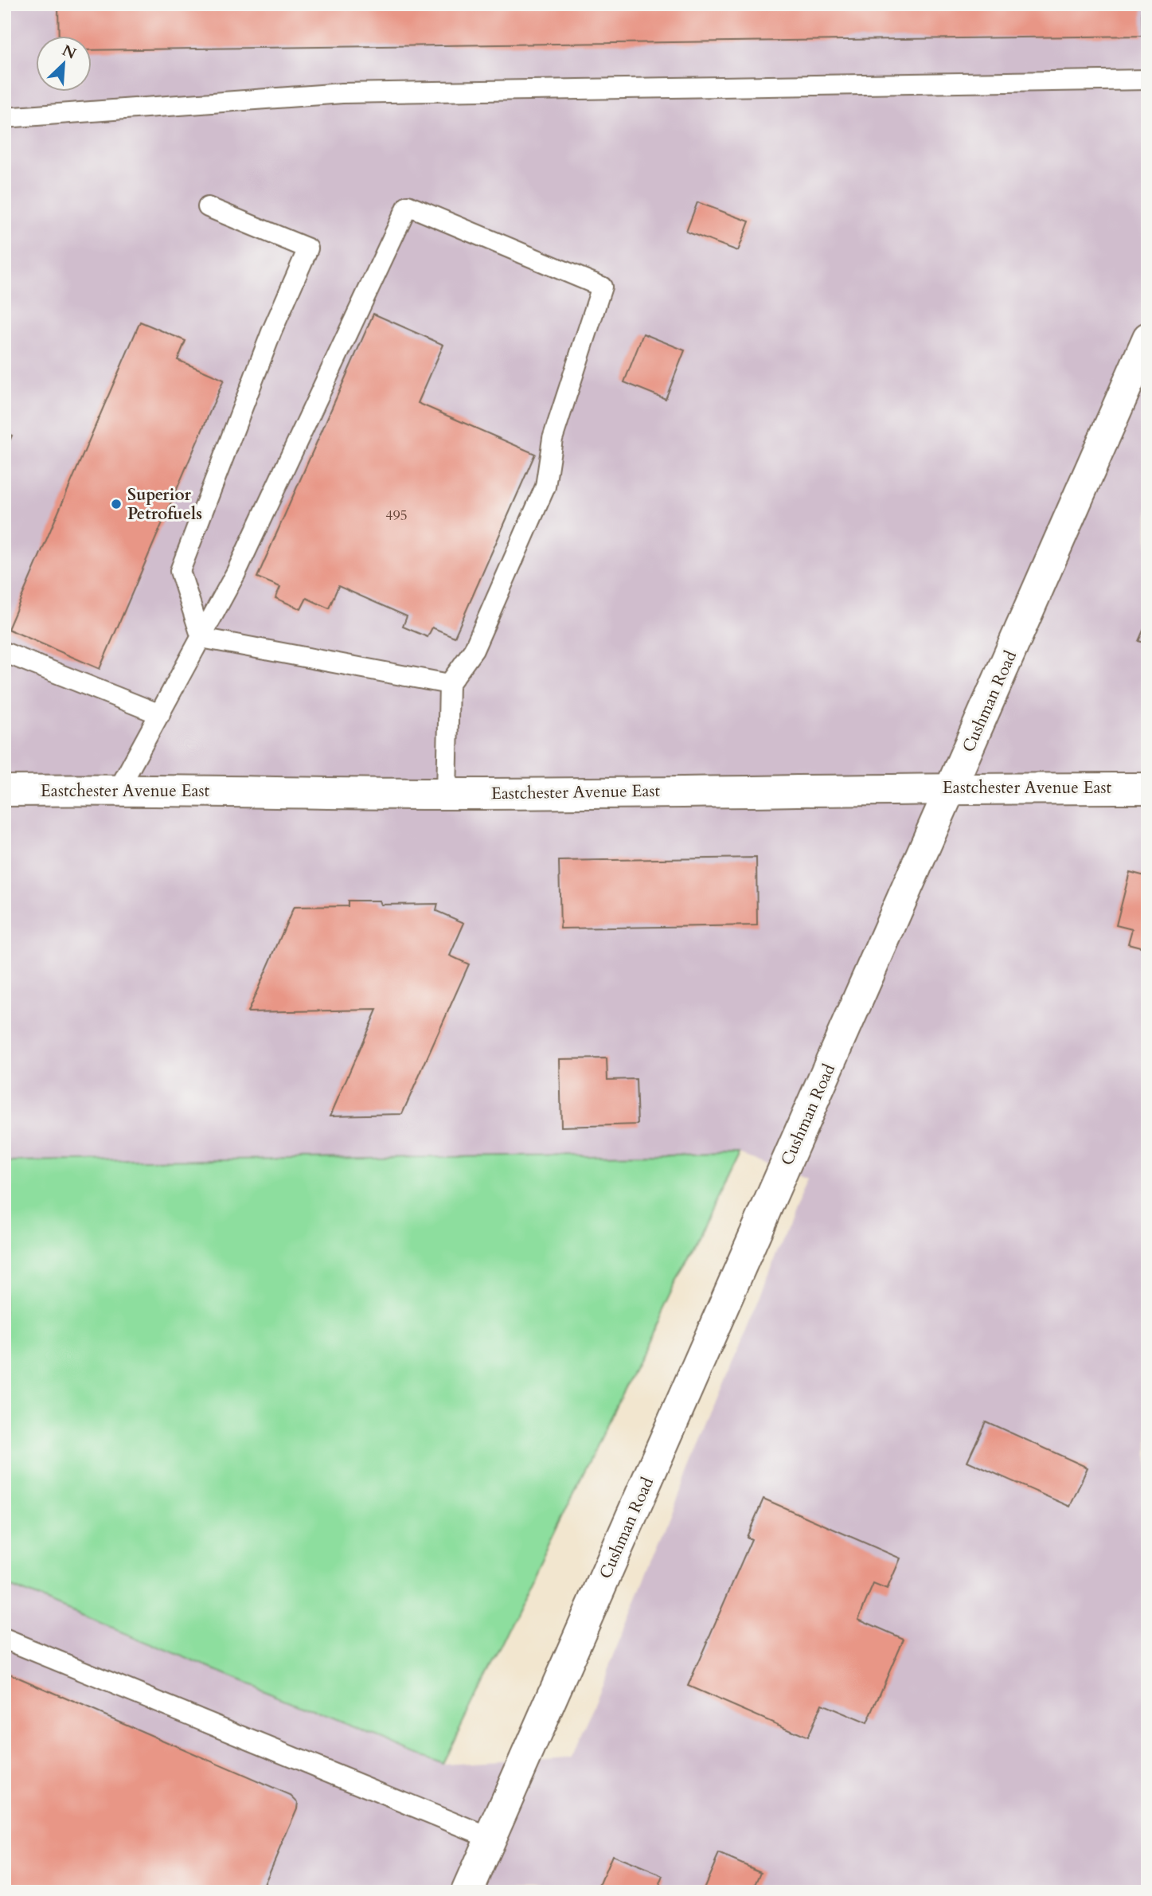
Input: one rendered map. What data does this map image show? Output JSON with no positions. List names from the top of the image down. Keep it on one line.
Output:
{"streets":{"street":["Cushman Road","Eastchester Avenue East"]},"crossings":[["Cushman Road","Eastchester Avenue East"]],"places":["Superior Petrofuels"],"house_numbers":["495"],"north":"top right"}
